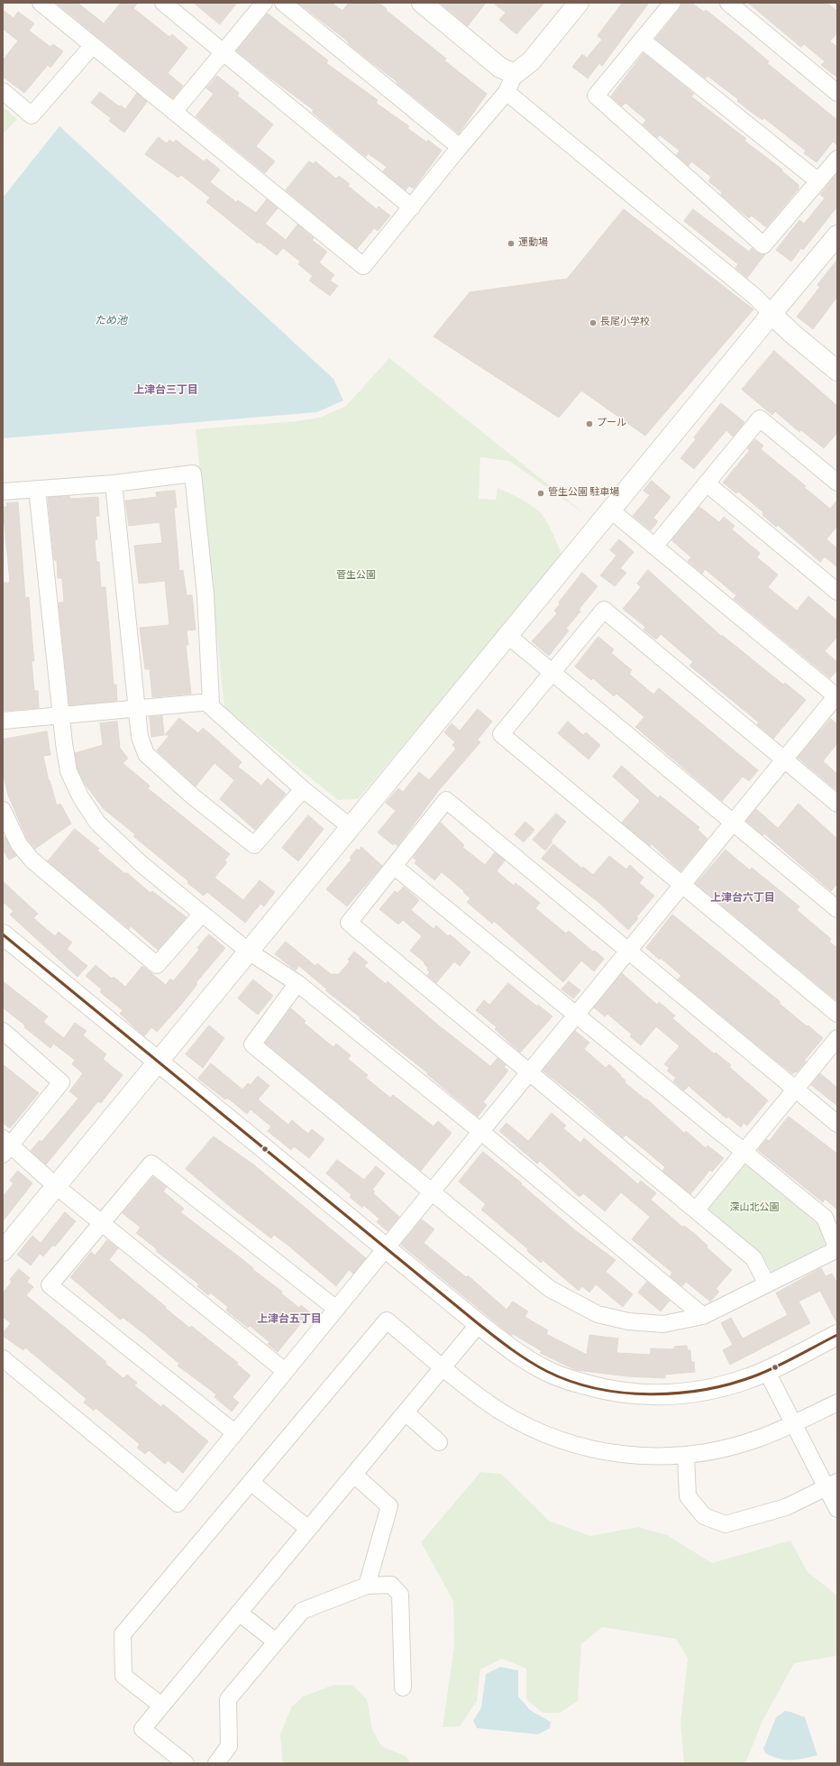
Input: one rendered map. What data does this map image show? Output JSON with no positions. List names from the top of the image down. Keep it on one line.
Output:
{"districts":["上津台三丁目","上津台六丁目","上津台五丁目"],"water":["ため池"],"parks":["菅生公園","深山北公園"],"places":["運動場","長尾小学校","プール","管生公園 駐車場"]}
